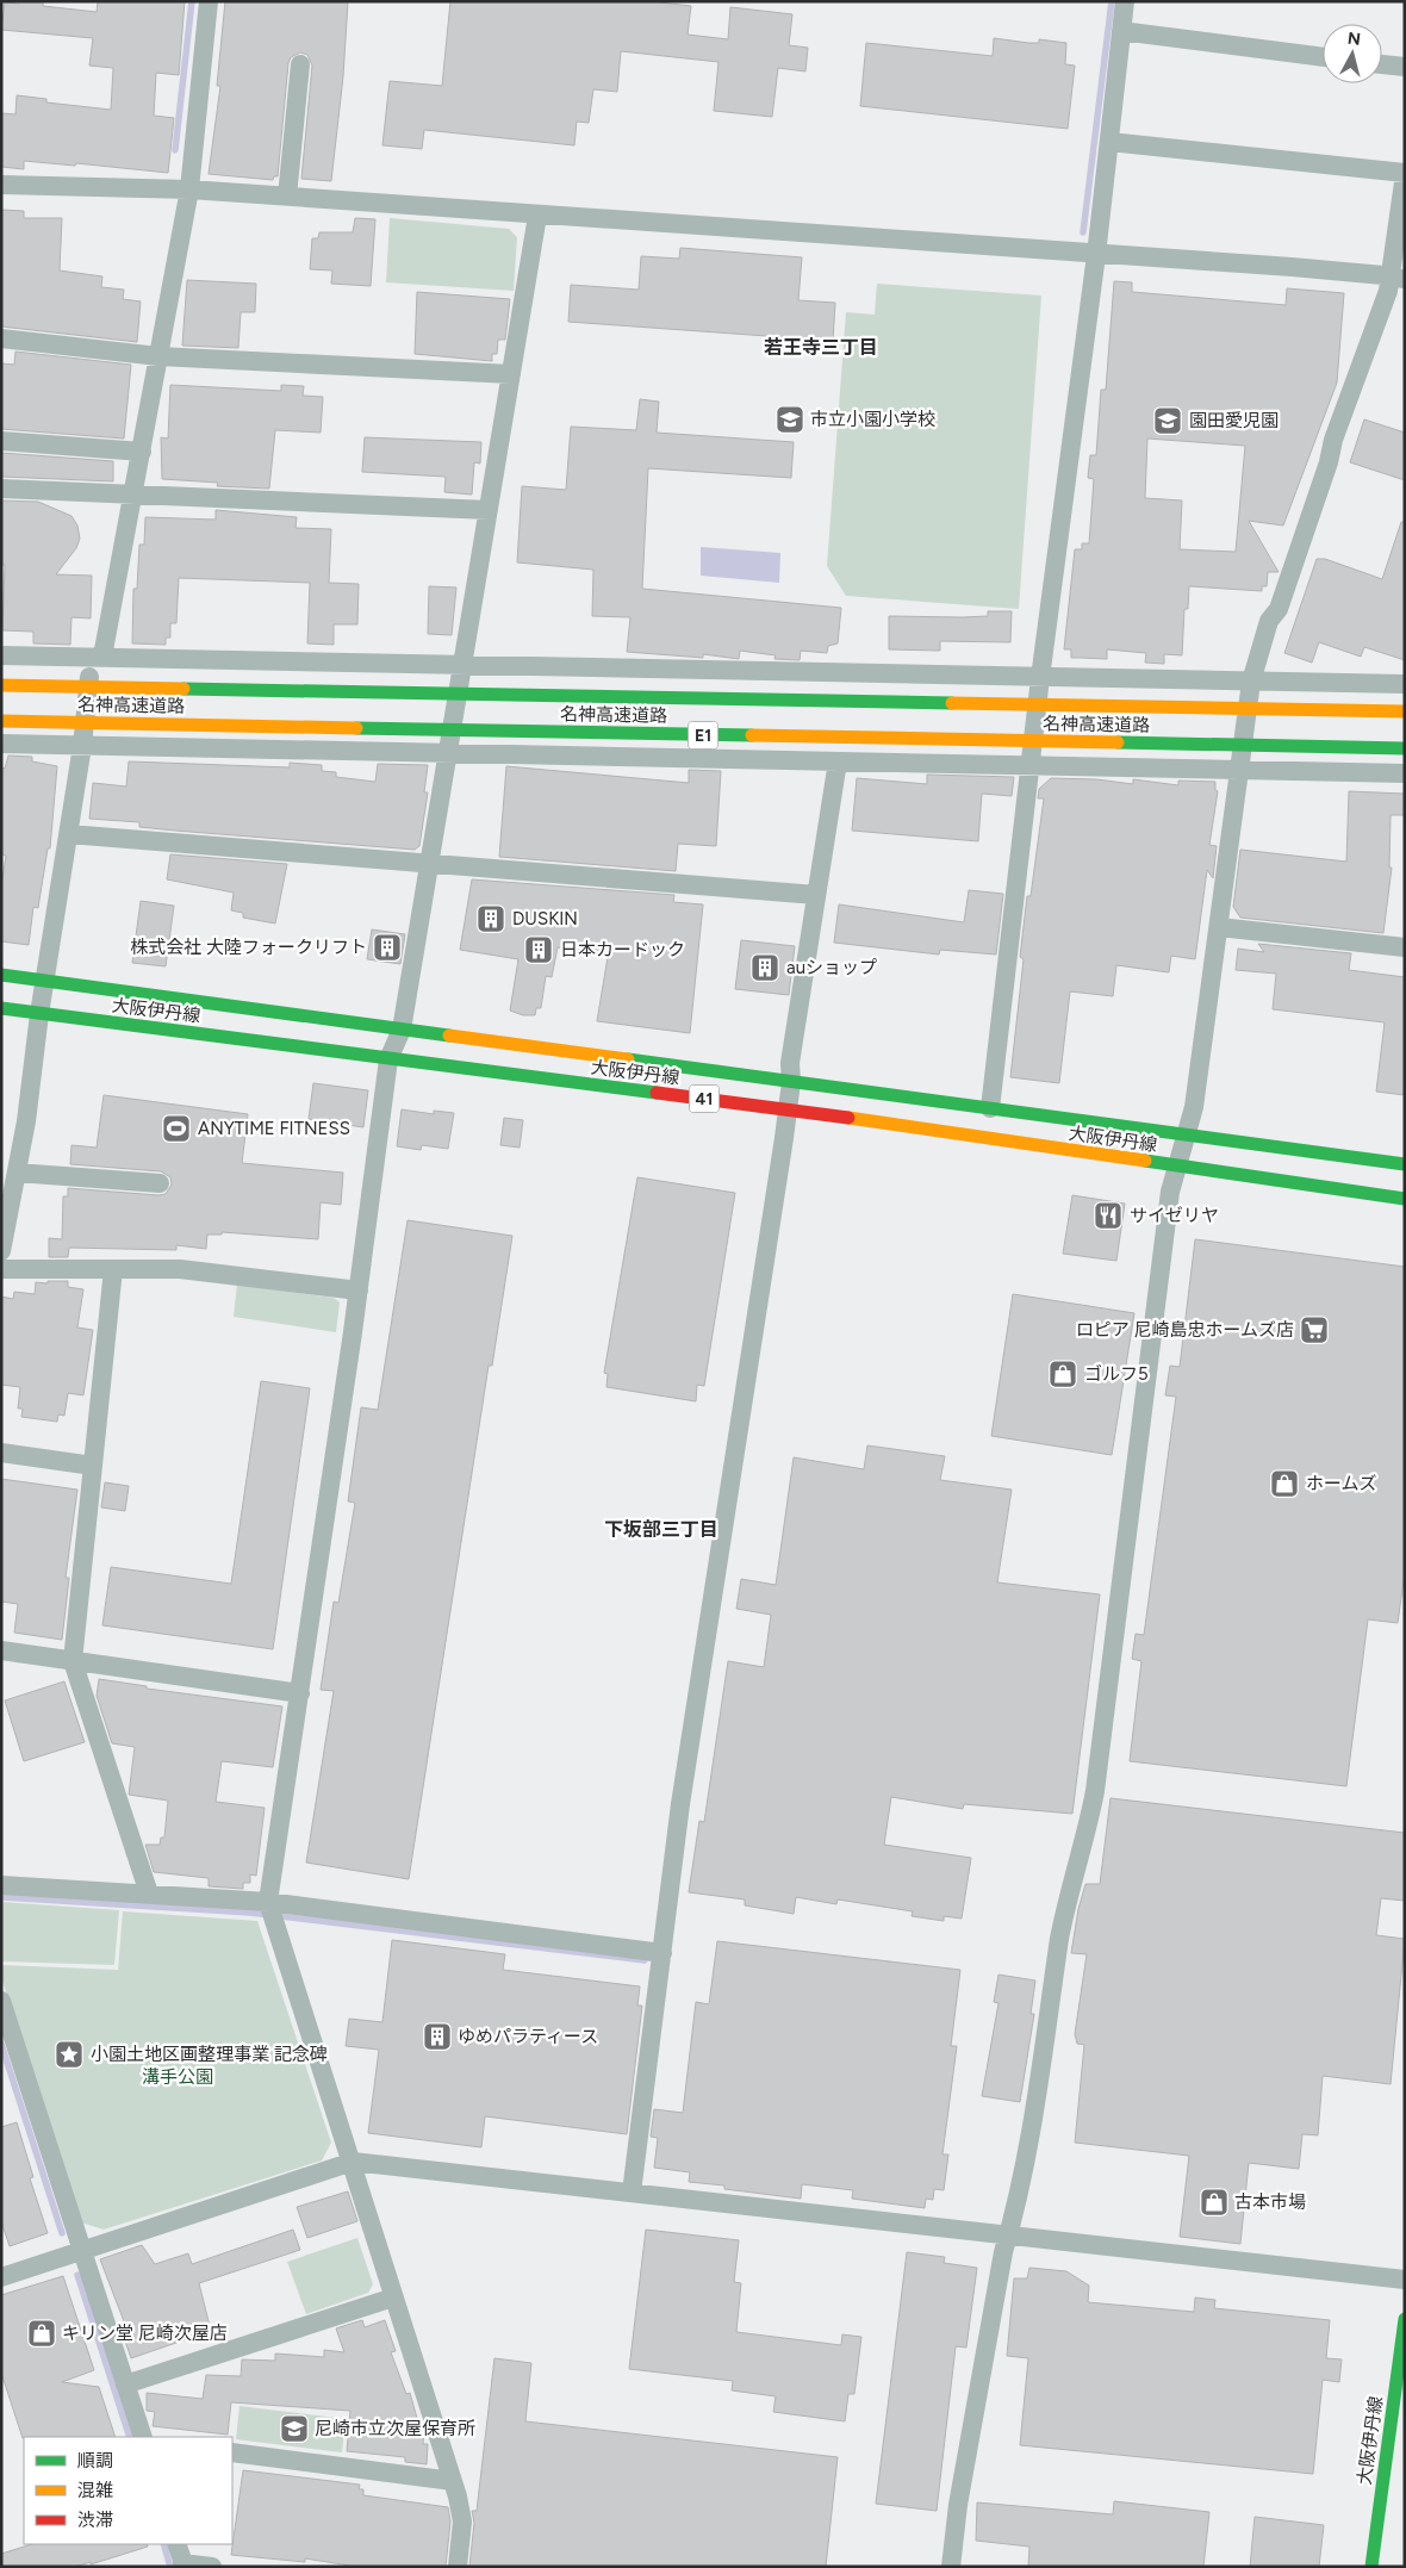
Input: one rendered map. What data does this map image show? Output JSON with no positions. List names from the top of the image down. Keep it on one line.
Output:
{"streets":{"main road":["名神高速道路","E1","大阪伊丹線","41"]},"districts":["若王寺三丁目","下坂部三丁目"],"parks":["溝手公園"],"places":{"school or university":["市立小園小学校","園田愛児園","尼崎市立次屋保育所"],"building":["DUSKIN","株式会社 大陸フォークリフト","日本カードック","auショップ","ゆめパラティース"],"sports":["ANYTIME FITNESS"],"restaurant":["サイゼリヤ"],"supermarket":["ロピア 尼崎島忠ホームズ店"],"shop":["ゴルフ5","ホームズ","古本市場","キリン堂 尼崎次屋店"],"place":["小園土地区画整理事業 記念碑"]},"legend":["順調","混雑","渋滞"],"north":"top"}
